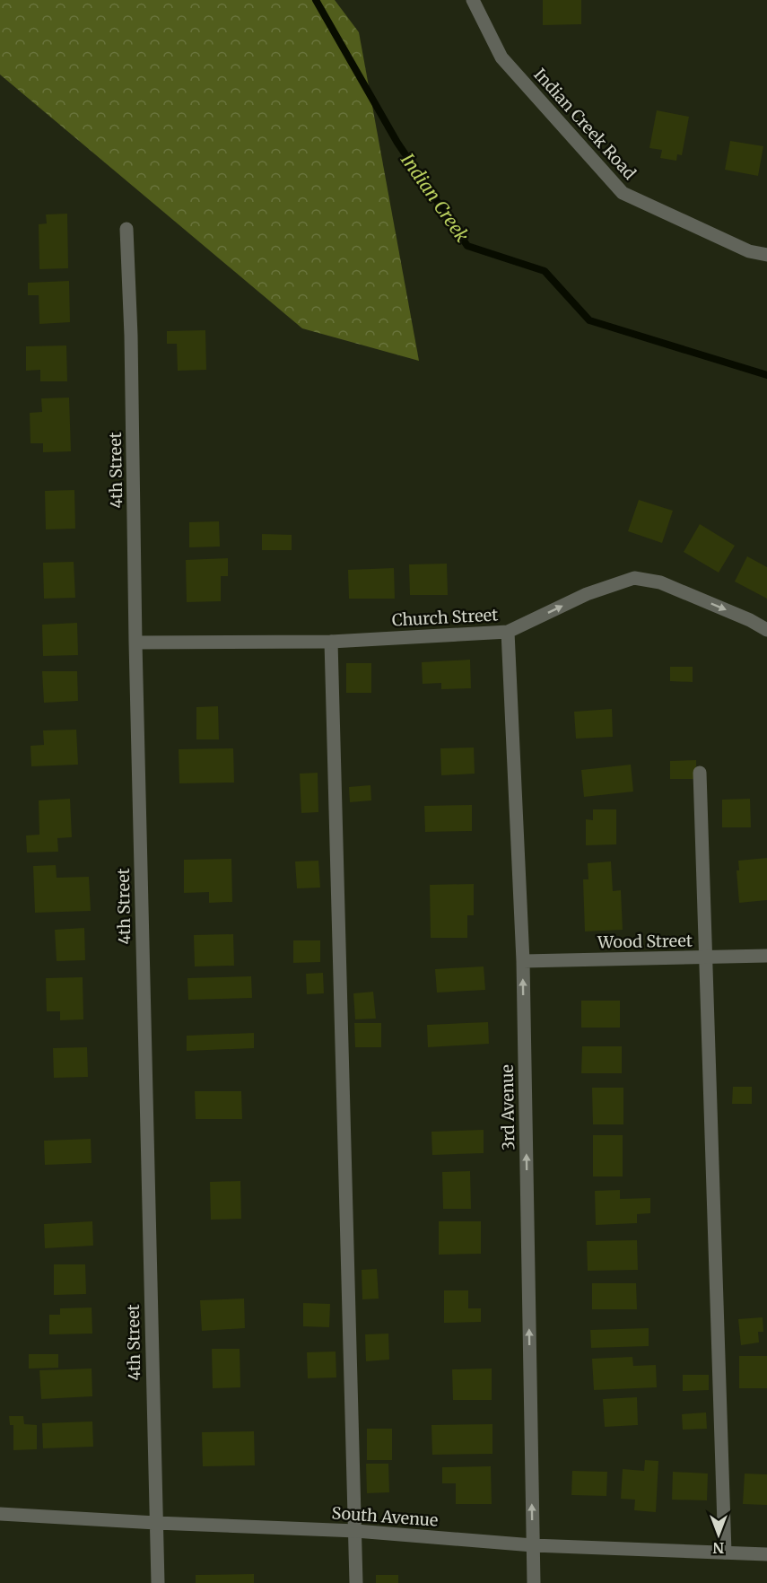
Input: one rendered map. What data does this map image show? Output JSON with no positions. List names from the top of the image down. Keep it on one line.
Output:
{"streets":{"street":["Indian Creek Road","4th Street","Church Street","Wood Street","3rd Avenue","South Avenue"]},"crossings":[["4th Street","Church Street"],["4th Street","South Avenue"],["Church Street","3rd Avenue"],["Wood Street","3rd Avenue"],["3rd Avenue","South Avenue"]],"one_way":["Church Street","3rd Avenue"],"water":["Indian Creek"],"north":"bottom"}
